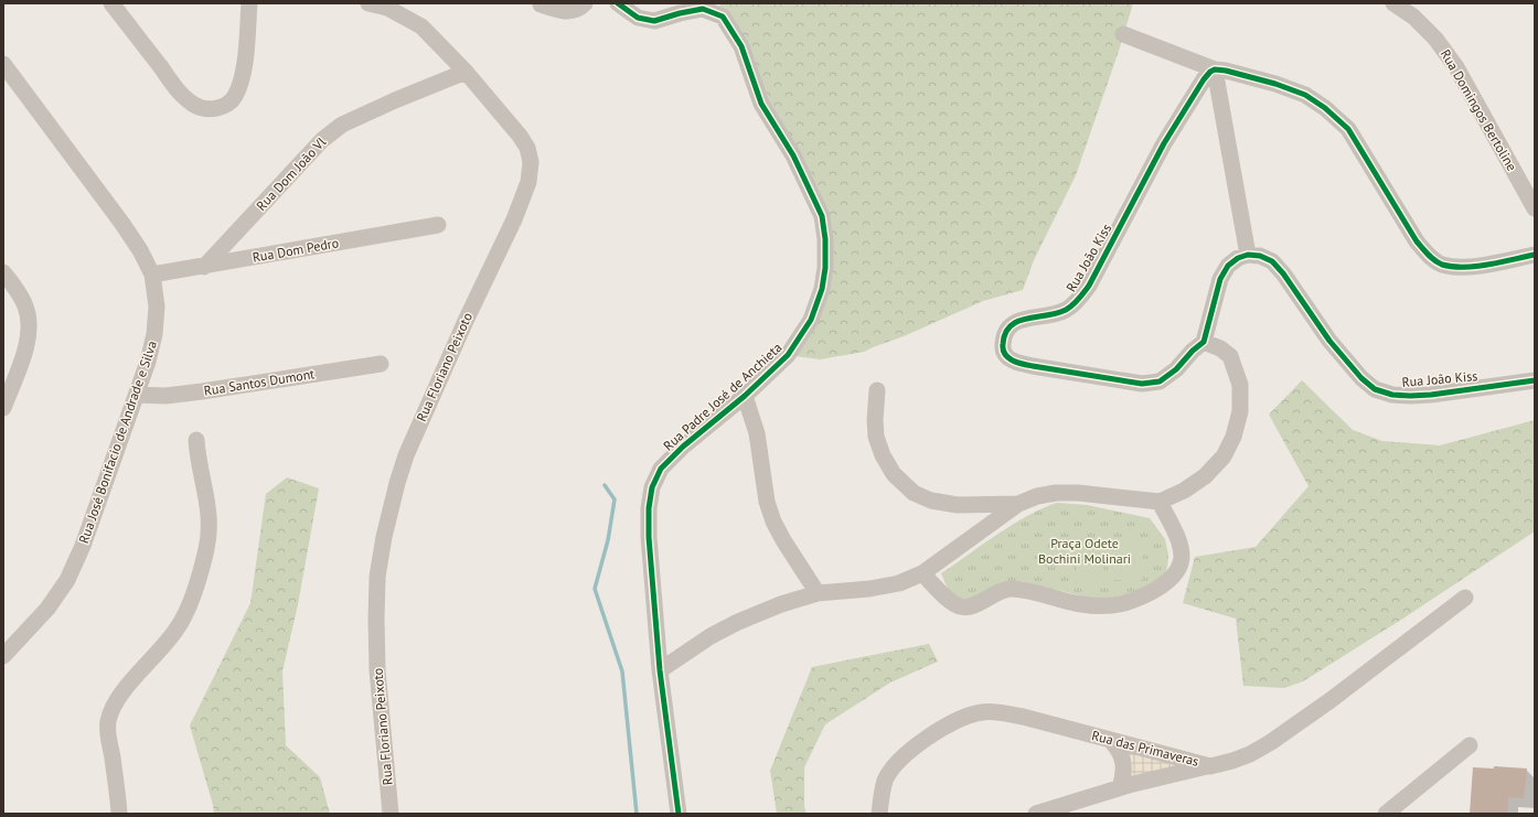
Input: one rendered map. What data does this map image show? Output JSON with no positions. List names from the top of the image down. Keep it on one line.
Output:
{"streets":{"street":["Rua Domingos Bertoline","Rua Dom João Vl","Rua Dom Pedro","Rua João Kiss","Rua Floriano Peixoto","Rua Santos Dumont","Rua Padre José de Anchieta","Rua José Bonifacio de Andrade e Silva","Rua das Primaveras"]},"crossings":[["Rua Dom João Vl","Rua Dom Pedro"],["Rua Dom João Vl","Rua Floriano Peixoto"],["Rua Dom Pedro","Rua José Bonifacio de Andrade e Silva"],["Rua Santos Dumont","Rua José Bonifacio de Andrade e Silva"]],"parks":["Praça Odete Bochini Molinari"]}
